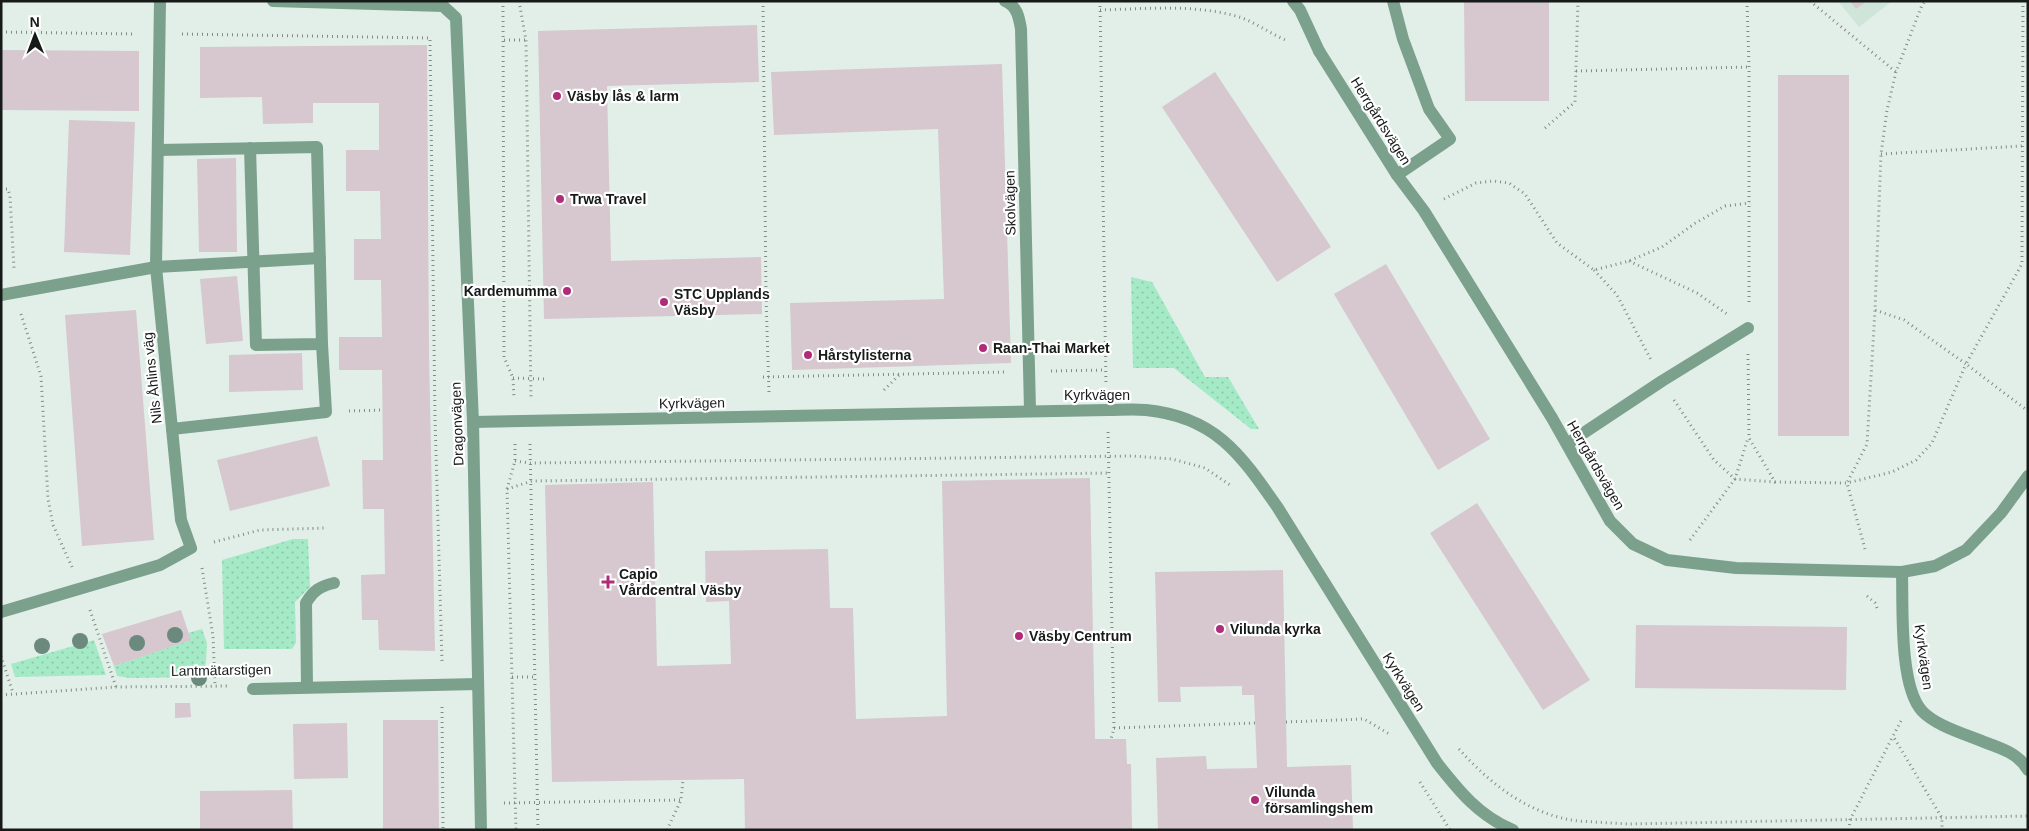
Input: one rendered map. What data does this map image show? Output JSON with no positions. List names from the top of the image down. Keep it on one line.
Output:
{"streets":{"street":["Herrgårdsvägen","Skolvägen","Nils Åhlins väg","Kyrkvägen","Dragonvägen","Lantmätarstigen"]},"crossings":[["Herrgårdsvägen","Kyrkvägen"],["Skolvägen","Kyrkvägen"],["Kyrkvägen","Dragonvägen"],["Dragonvägen","Lantmätarstigen"]],"places":{"other":["Väsby lås & larm","Trwa Travel","Kardemumma","STC Upplands Väsby","Raan-Thai Market","Hårstylisterna","Vilunda kyrka","Väsby Centrum","Vilunda församlingshem"],"health":["Capio Vårdcentral Väsby"]},"north":"top"}
